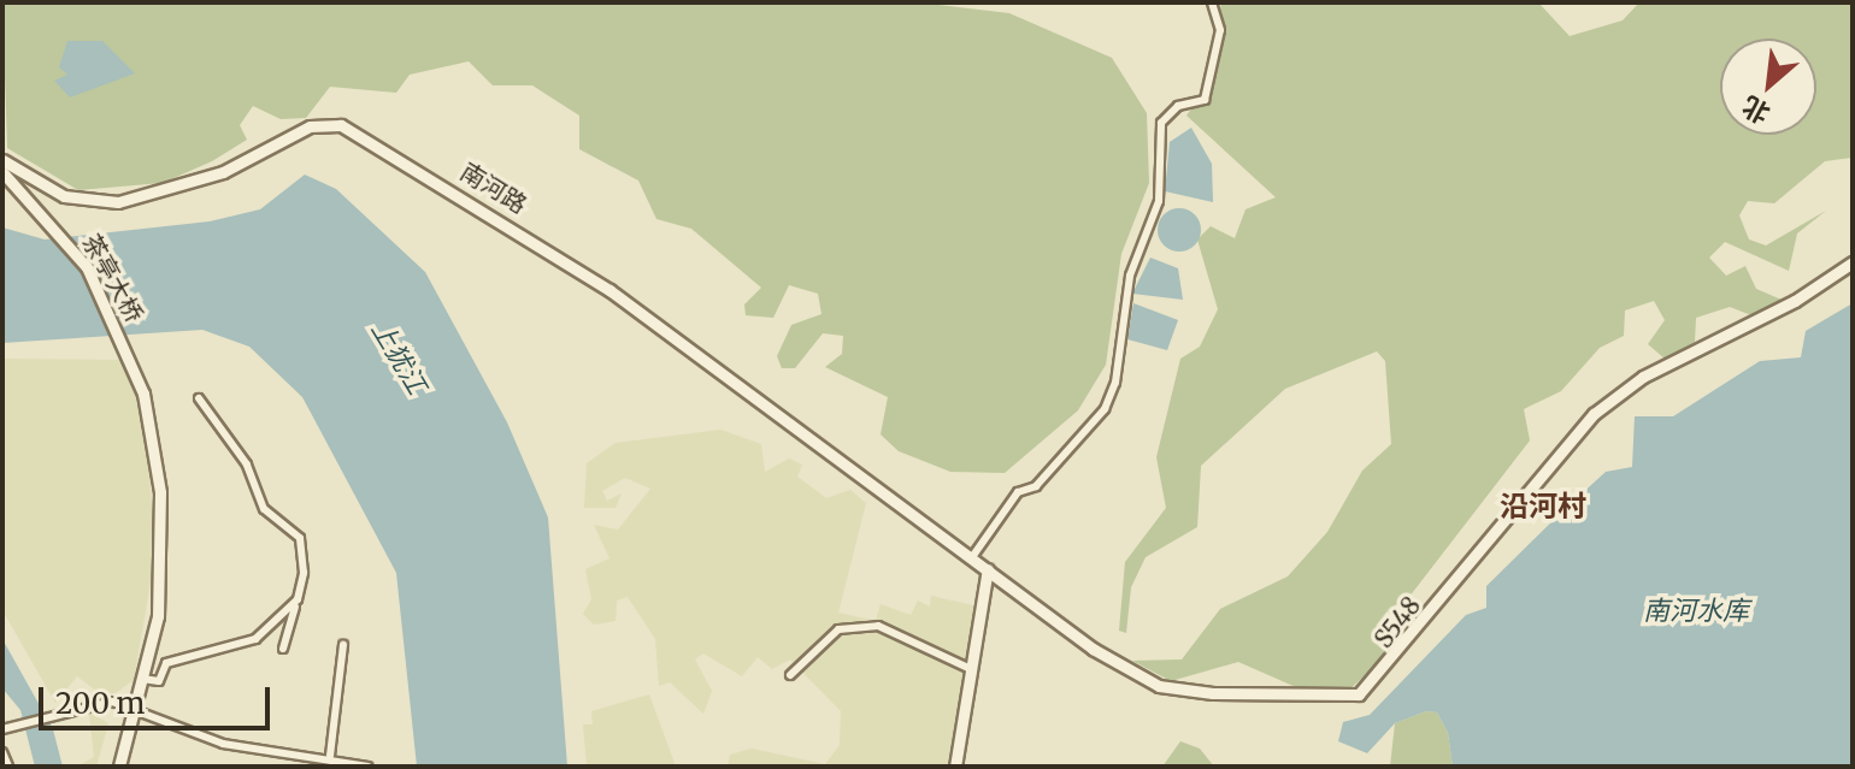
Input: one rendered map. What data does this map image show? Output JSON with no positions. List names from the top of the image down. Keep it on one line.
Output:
{"streets":{"street":["南河路","茶亭大桥","S548"]},"crossings":[["南河路","S548"]],"districts":["沿河村"],"water":["上犹江","南河水库"],"scale_bar":"200 m","north":"bottom left"}
